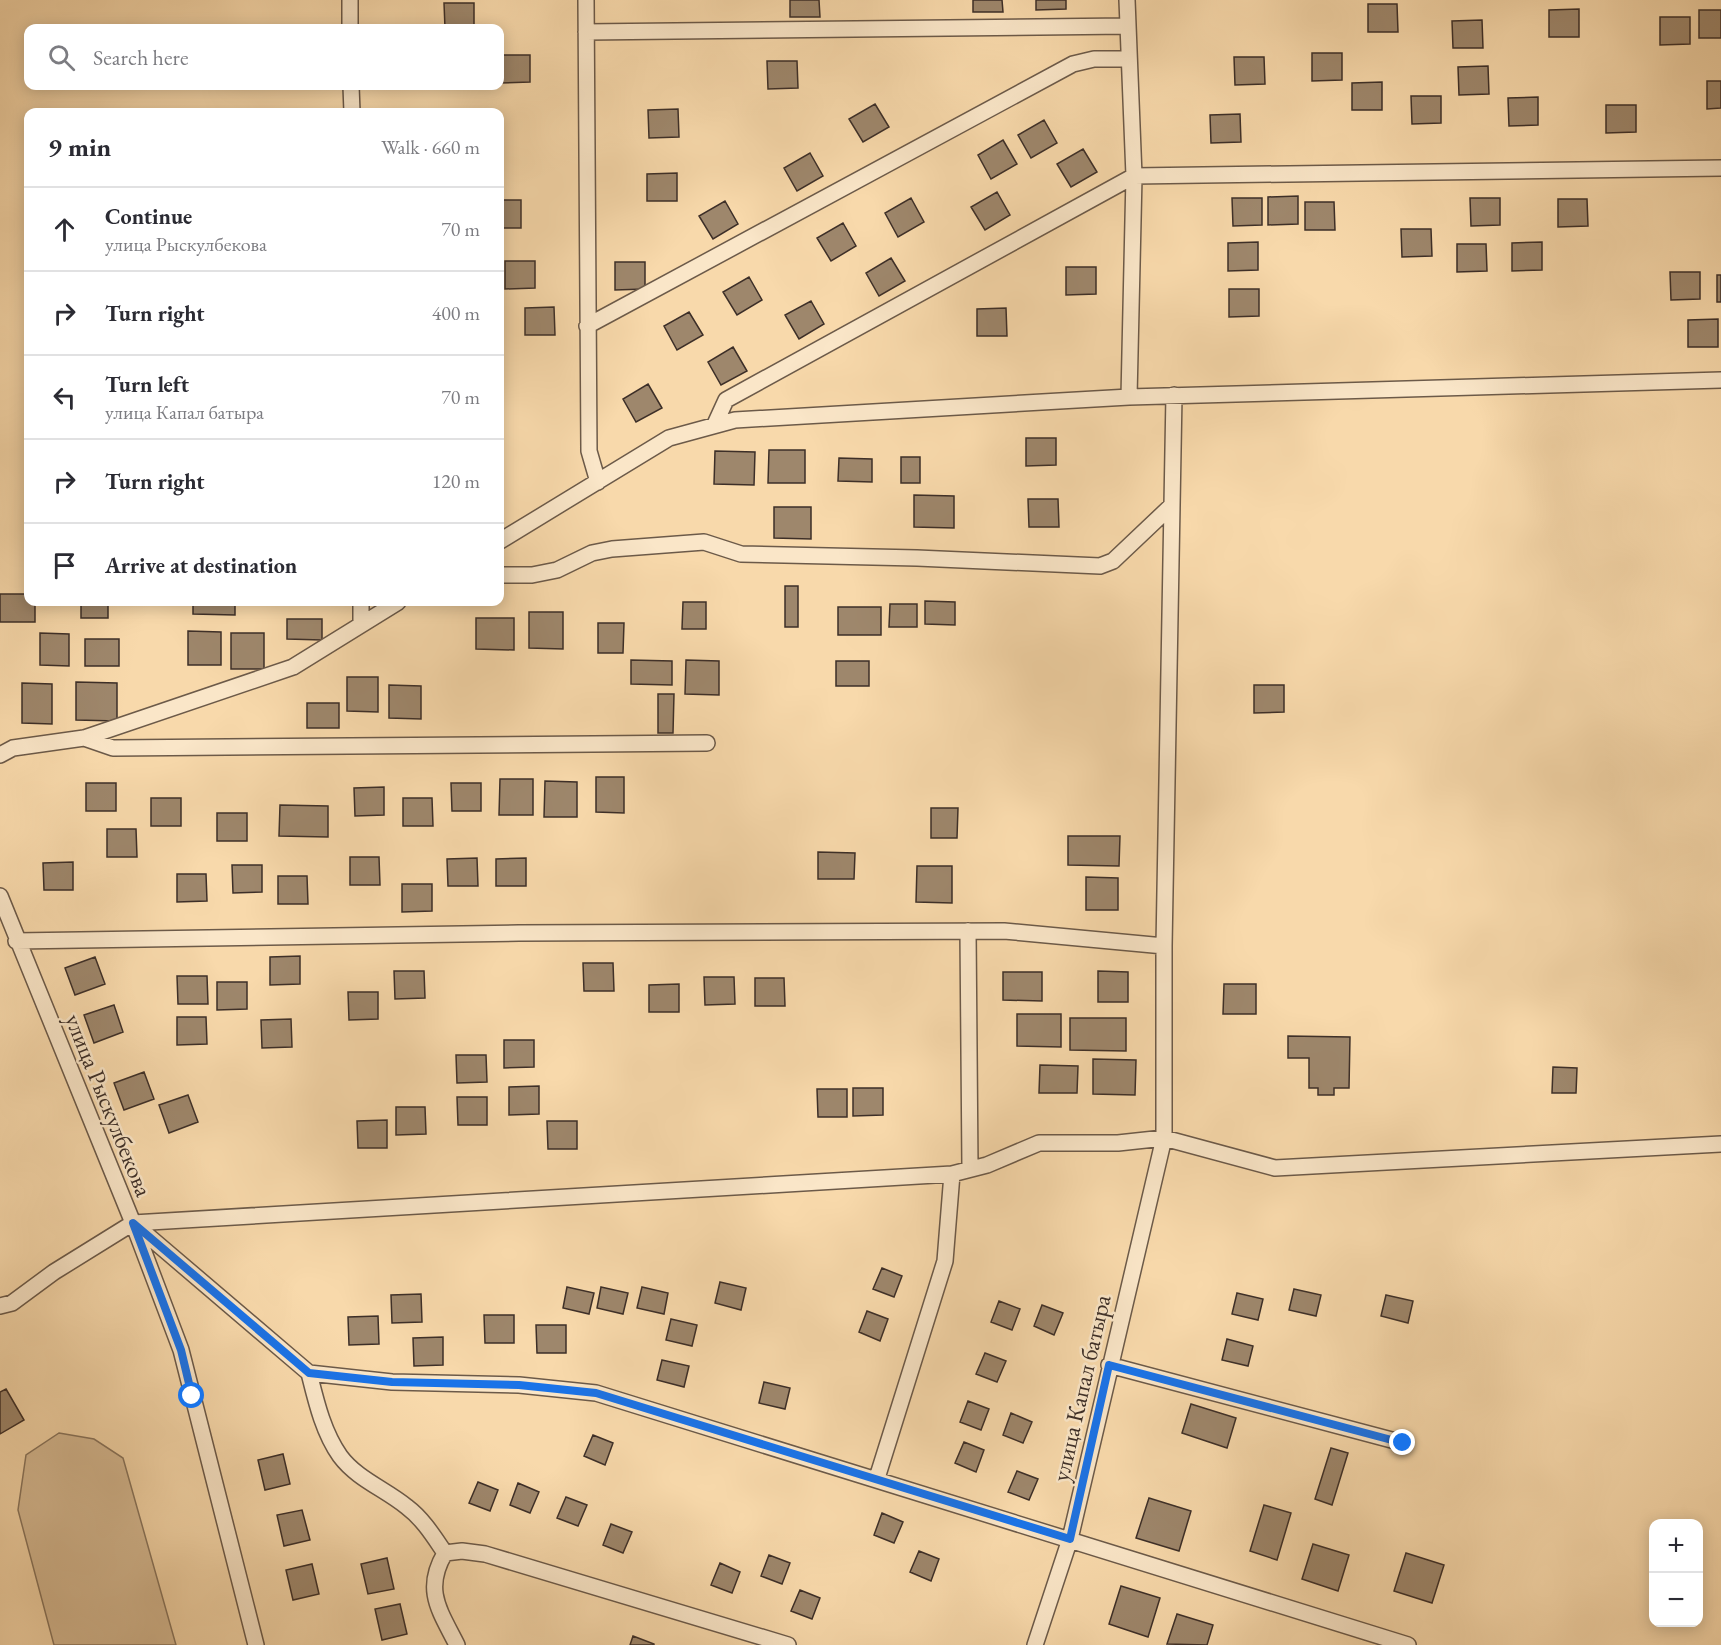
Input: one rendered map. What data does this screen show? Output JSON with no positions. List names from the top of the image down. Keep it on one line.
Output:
{"streets":{"street":["улица Рыскулбекова","улица Капал батыра"]},"page":{"search":"Search here","heading":["9 min","Walk · 660 m"],"list":[["Continue","улица Рыскулбекова","70 m"],["Turn right","400 m"],["Turn left","улица Капал батыра","70 m"],["Turn right","120 m"],"Arrive at destination"],"map_buttons":["+","−"]}}
